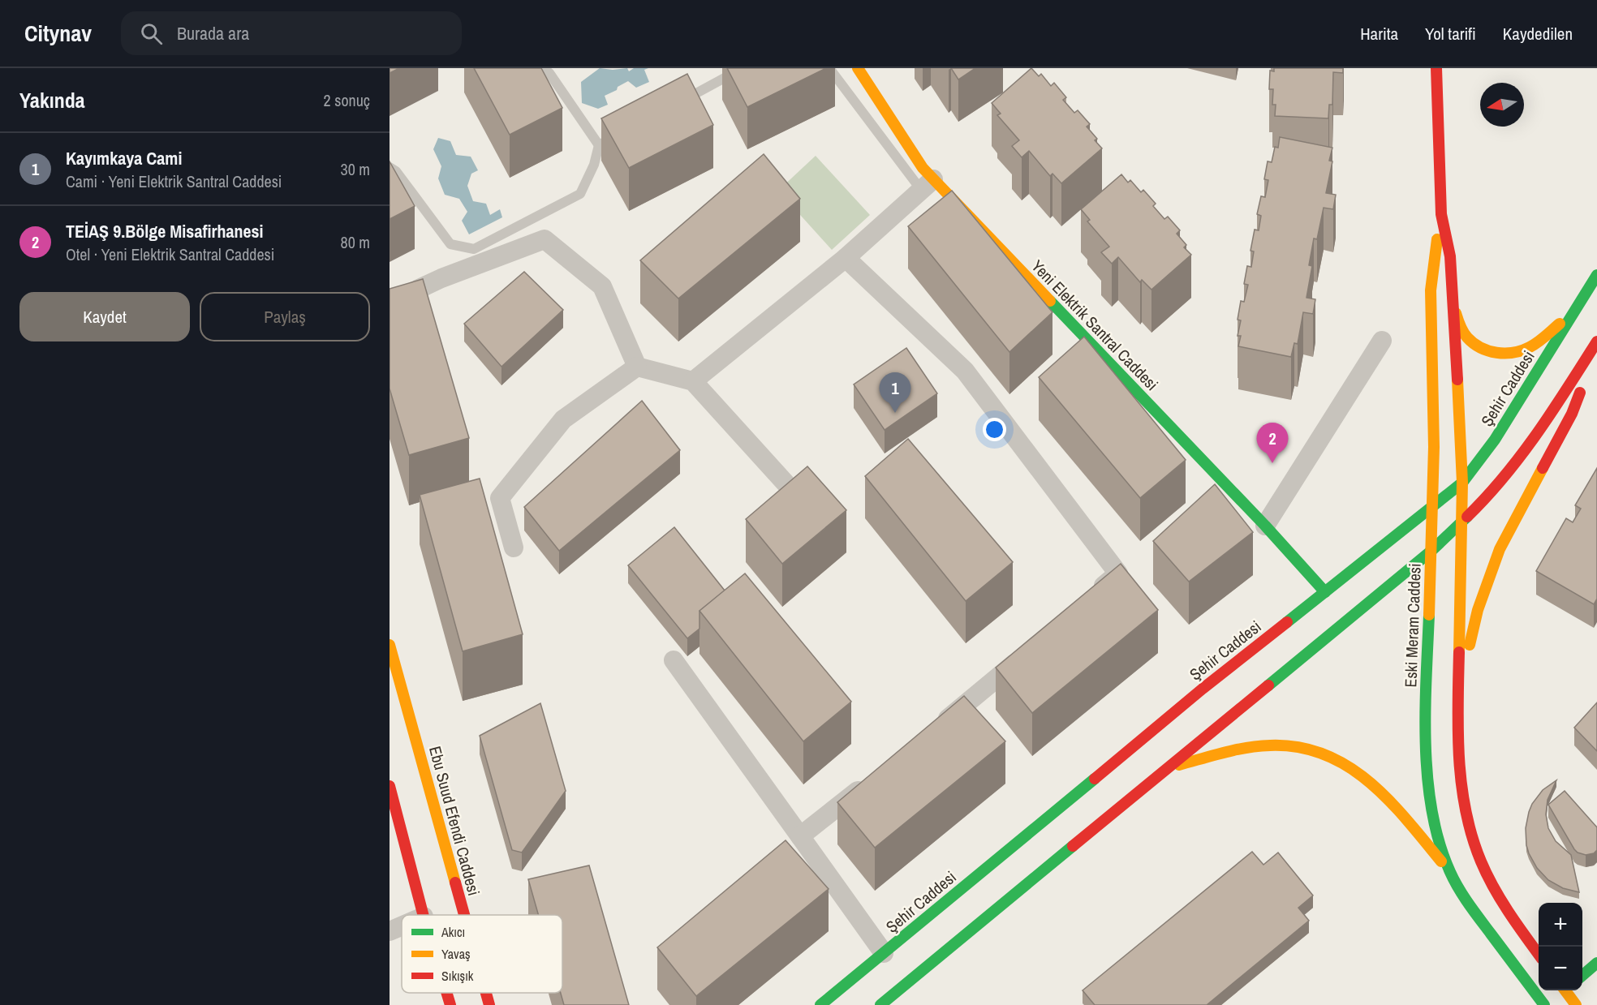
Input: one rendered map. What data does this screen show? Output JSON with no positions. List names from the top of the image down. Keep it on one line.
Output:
{"streets":{"main road":["Yeni Elektrik Santral Caddesi","Şehir Caddesi","Eski Meram Caddesi","Ebu Suud Efendi Caddesi"]},"crossings":[["Yeni Elektrik Santral Caddesi","Şehir Caddesi"],["Şehir Caddesi","Eski Meram Caddesi"]],"legend":["Akıcı","Yavaş","Sıkışık"],"north":"left","page":{"header":"Citynav","search":"Burada ara","nav":["Harita","Yol tarifi","Kaydedilen"],"heading":["Yakında","2 sonuç"],"list":[{"mark":"1","name":"Kayımkaya Cami","note":"Cami · Yeni Elektrik Santral Caddesi","value":"30 m"},{"mark":"2","name":"TEİAŞ 9.Bölge Misafirhanesi","note":"Otel · Yeni Elektrik Santral Caddesi","value":"80 m"}],"buttons":["Kaydet","Paylaş"],"pins":["1","2"],"map_buttons":["+","−"]}}
